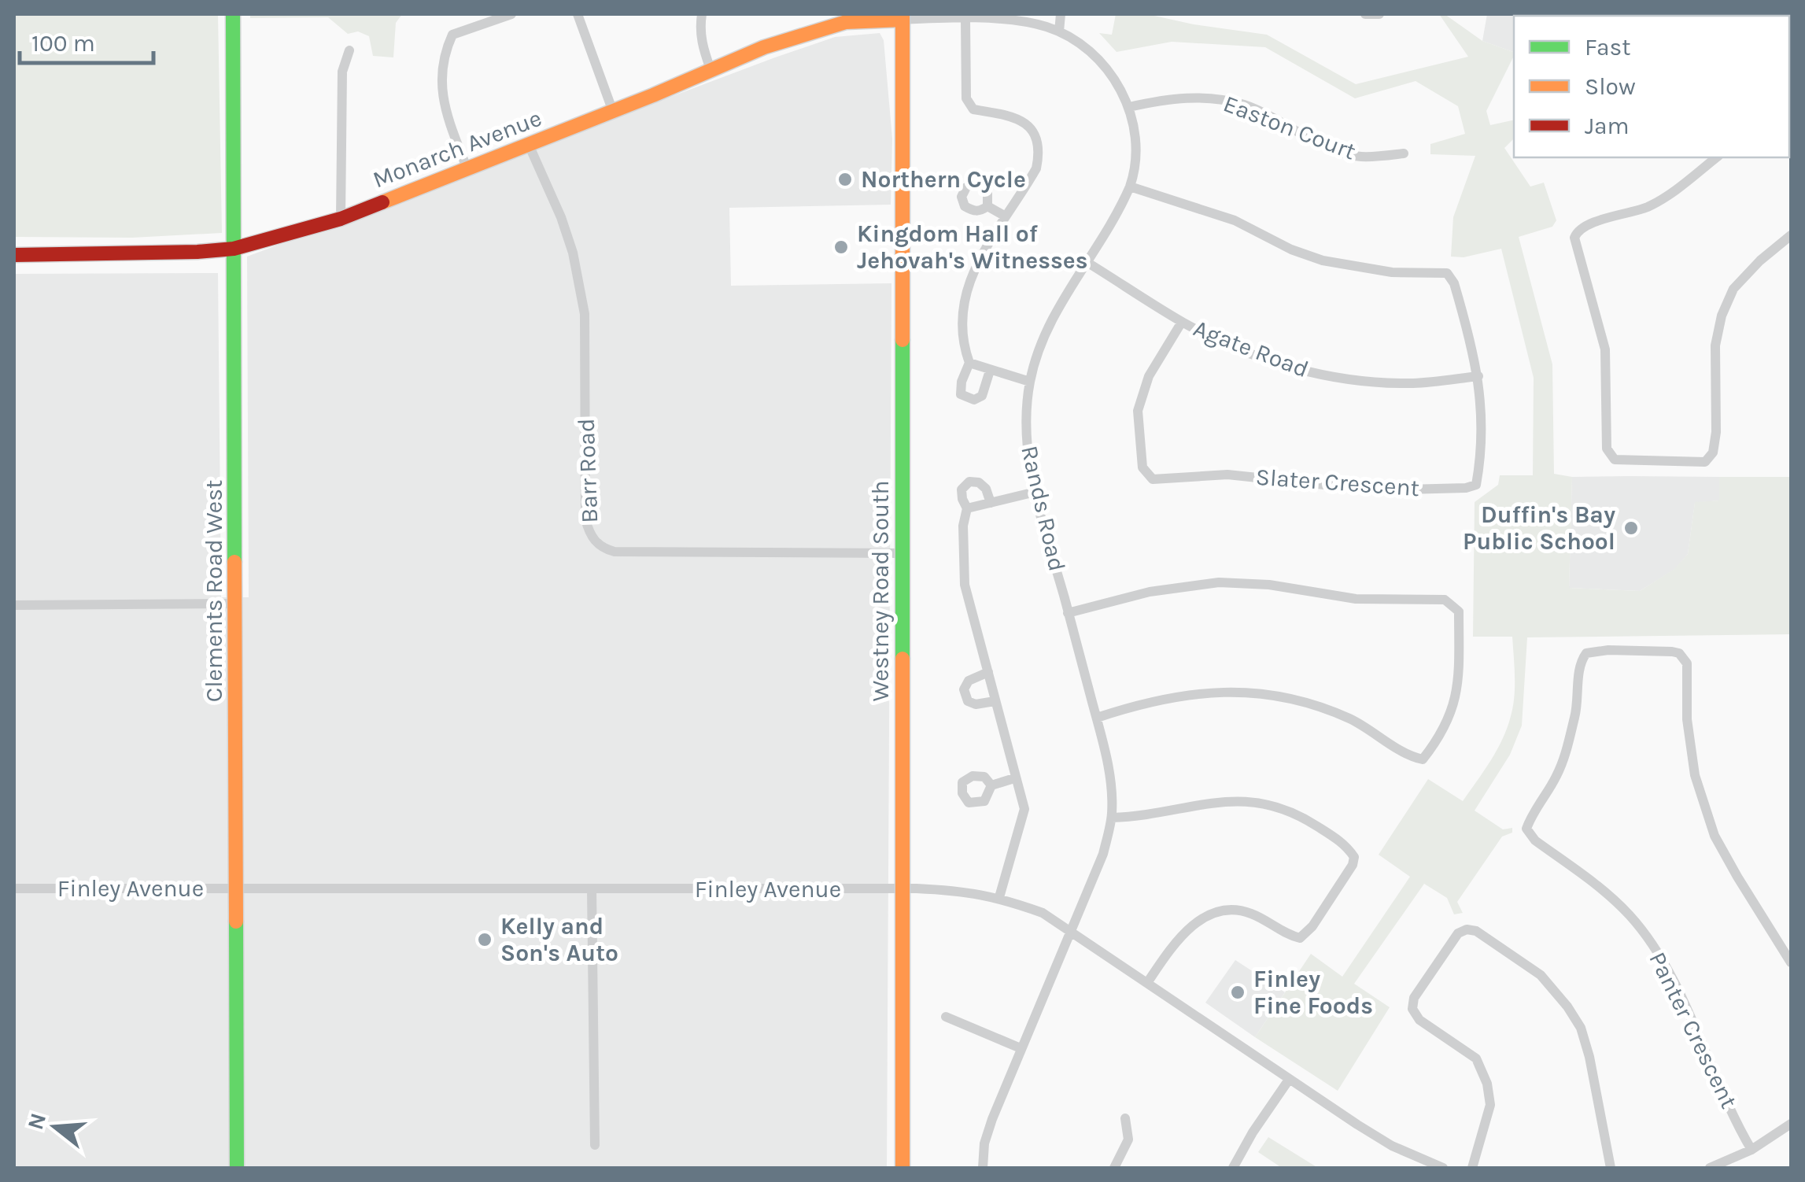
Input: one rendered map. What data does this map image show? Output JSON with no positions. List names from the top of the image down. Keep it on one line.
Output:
{"streets":{"street":["Easton Court","Monarch Avenue","Agate Road","Barr Road","Slater Crescent","Rands Road","Clements Road West","Westney Road South","Finley Avenue","Panter Crescent"]},"crossings":[["Easton Court","Rands Road"],["Monarch Avenue","Barr Road"],["Monarch Avenue","Rands Road"],["Monarch Avenue","Clements Road West"],["Monarch Avenue","Westney Road South"],["Agate Road","Slater Crescent"],["Agate Road","Rands Road"],["Barr Road","Westney Road South"],["Slater Crescent","Rands Road"],["Rands Road","Westney Road South"],["Rands Road","Finley Avenue"],["Clements Road West","Finley Avenue"],["Westney Road South","Finley Avenue"]],"places":["Northern Cycle","Kingdom Hall of Jehovah's Witnesses","Duffin's Bay Public School","Kelly and Son's Auto","Finley Fine Foods"],"legend":["Fast","Slow","Jam"],"scale_bar":"100 m","north":"left"}
